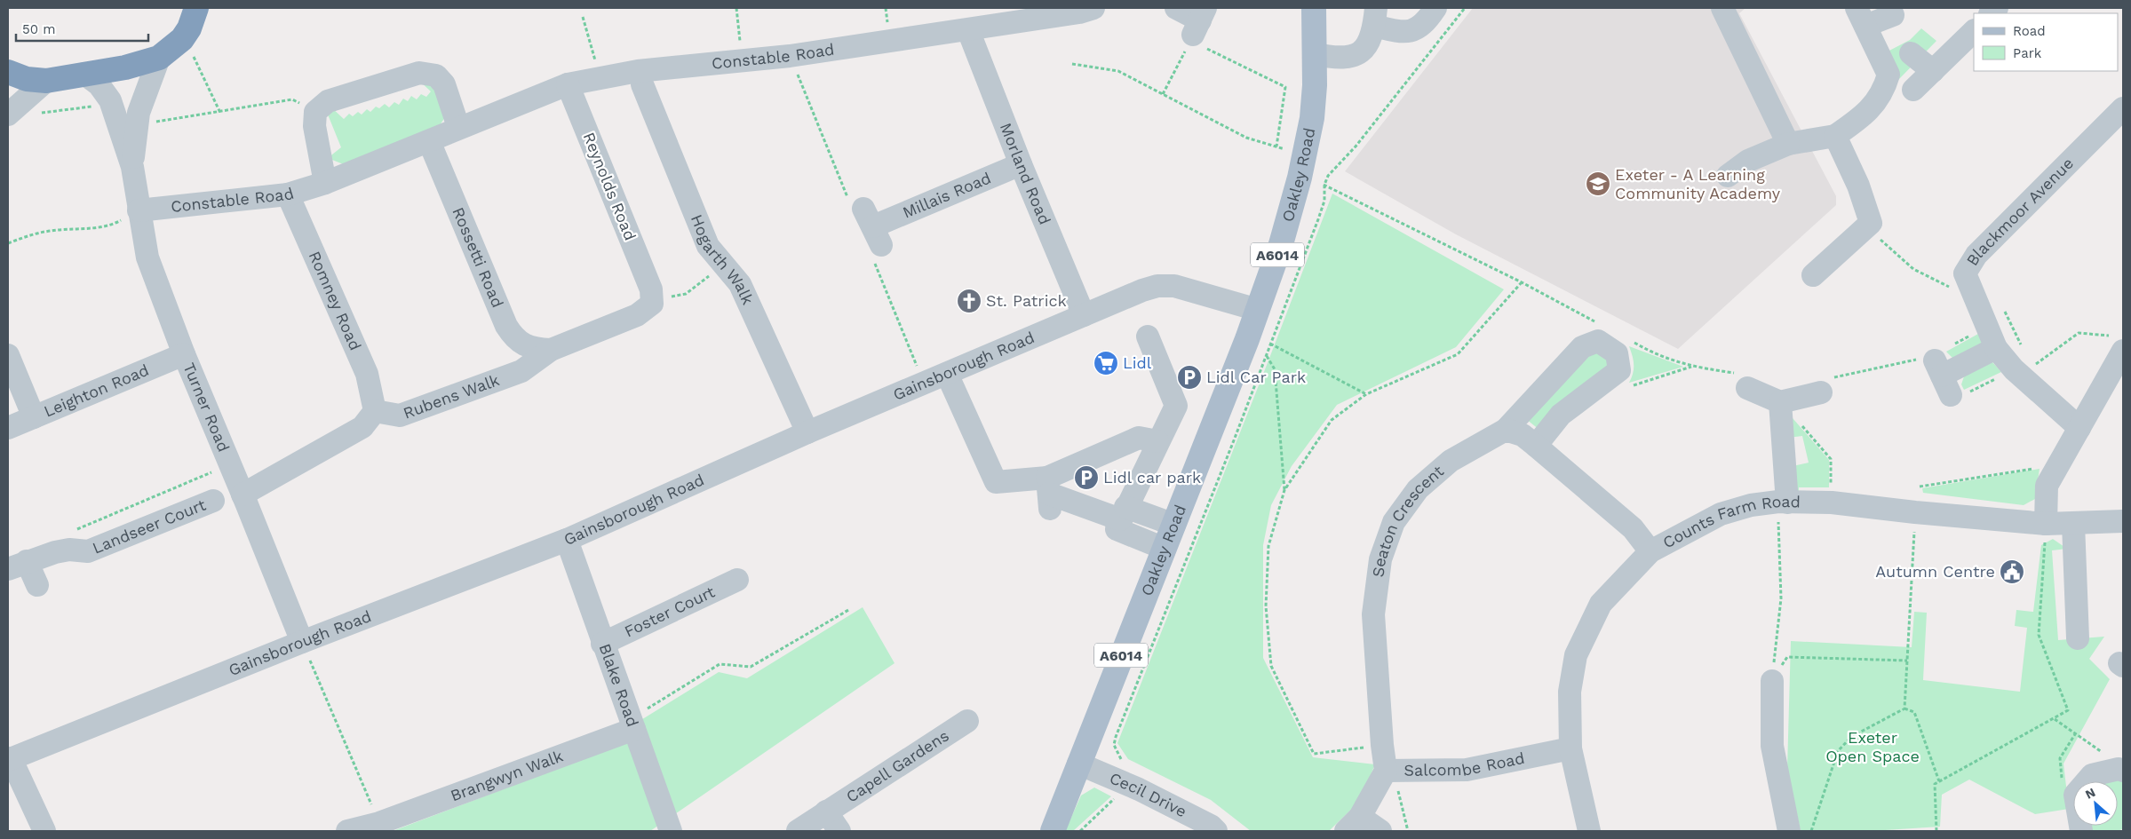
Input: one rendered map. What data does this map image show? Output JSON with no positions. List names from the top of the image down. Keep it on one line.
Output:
{"streets":{"main road":["Oakley Road","A6014"],"street":["Constable Road","Morland Road","Reynolds Road","Millais Road","Blackmoor Avenue","Rossetti Road","Hogarth Walk","Romney Road","Gainsborough Road","Leighton Road","Rubens Walk","Turner Road","Seaton Crescent","Counts Farm Road","Landseer Court","Foster Court","Blake Road","Salcombe Road","Capell Gardens","Brangwyn Walk","Cecil Drive"]},"crossings":[["Constable Road","Morland Road"],["Constable Road","Reynolds Road"],["Constable Road","Rossetti Road"],["Constable Road","Romney Road"],["Constable Road","Turner Road"],["Morland Road","Millais Road"],["Morland Road","Gainsborough Road"],["Oakley Road","Gainsborough Road"],["Oakley Road","Cecil Drive"],["Reynolds Road","Rubens Walk"],["Rossetti Road","Rubens Walk"],["Hogarth Walk","Gainsborough Road"],["Romney Road","Rubens Walk"],["Gainsborough Road","Turner Road"],["Gainsborough Road","Blake Road"],["Leighton Road","Turner Road"],["Seaton Crescent","Salcombe Road"],["Counts Farm Road","Salcombe Road"],["Foster Court","Blake Road"],["Blake Road","Brangwyn Walk"]],"parks":["Exeter Open Space"],"places":{"school or university":["Exeter - A Learning Community Academy"],"church":["St. Patrick"],"supermarket":["Lidl"],"parking":["Lidl Car Park","Lidl car park"],"public building":["Autumn Centre"]},"legend":["Road","Park"],"scale_bar":"50 m","north":"top left"}
